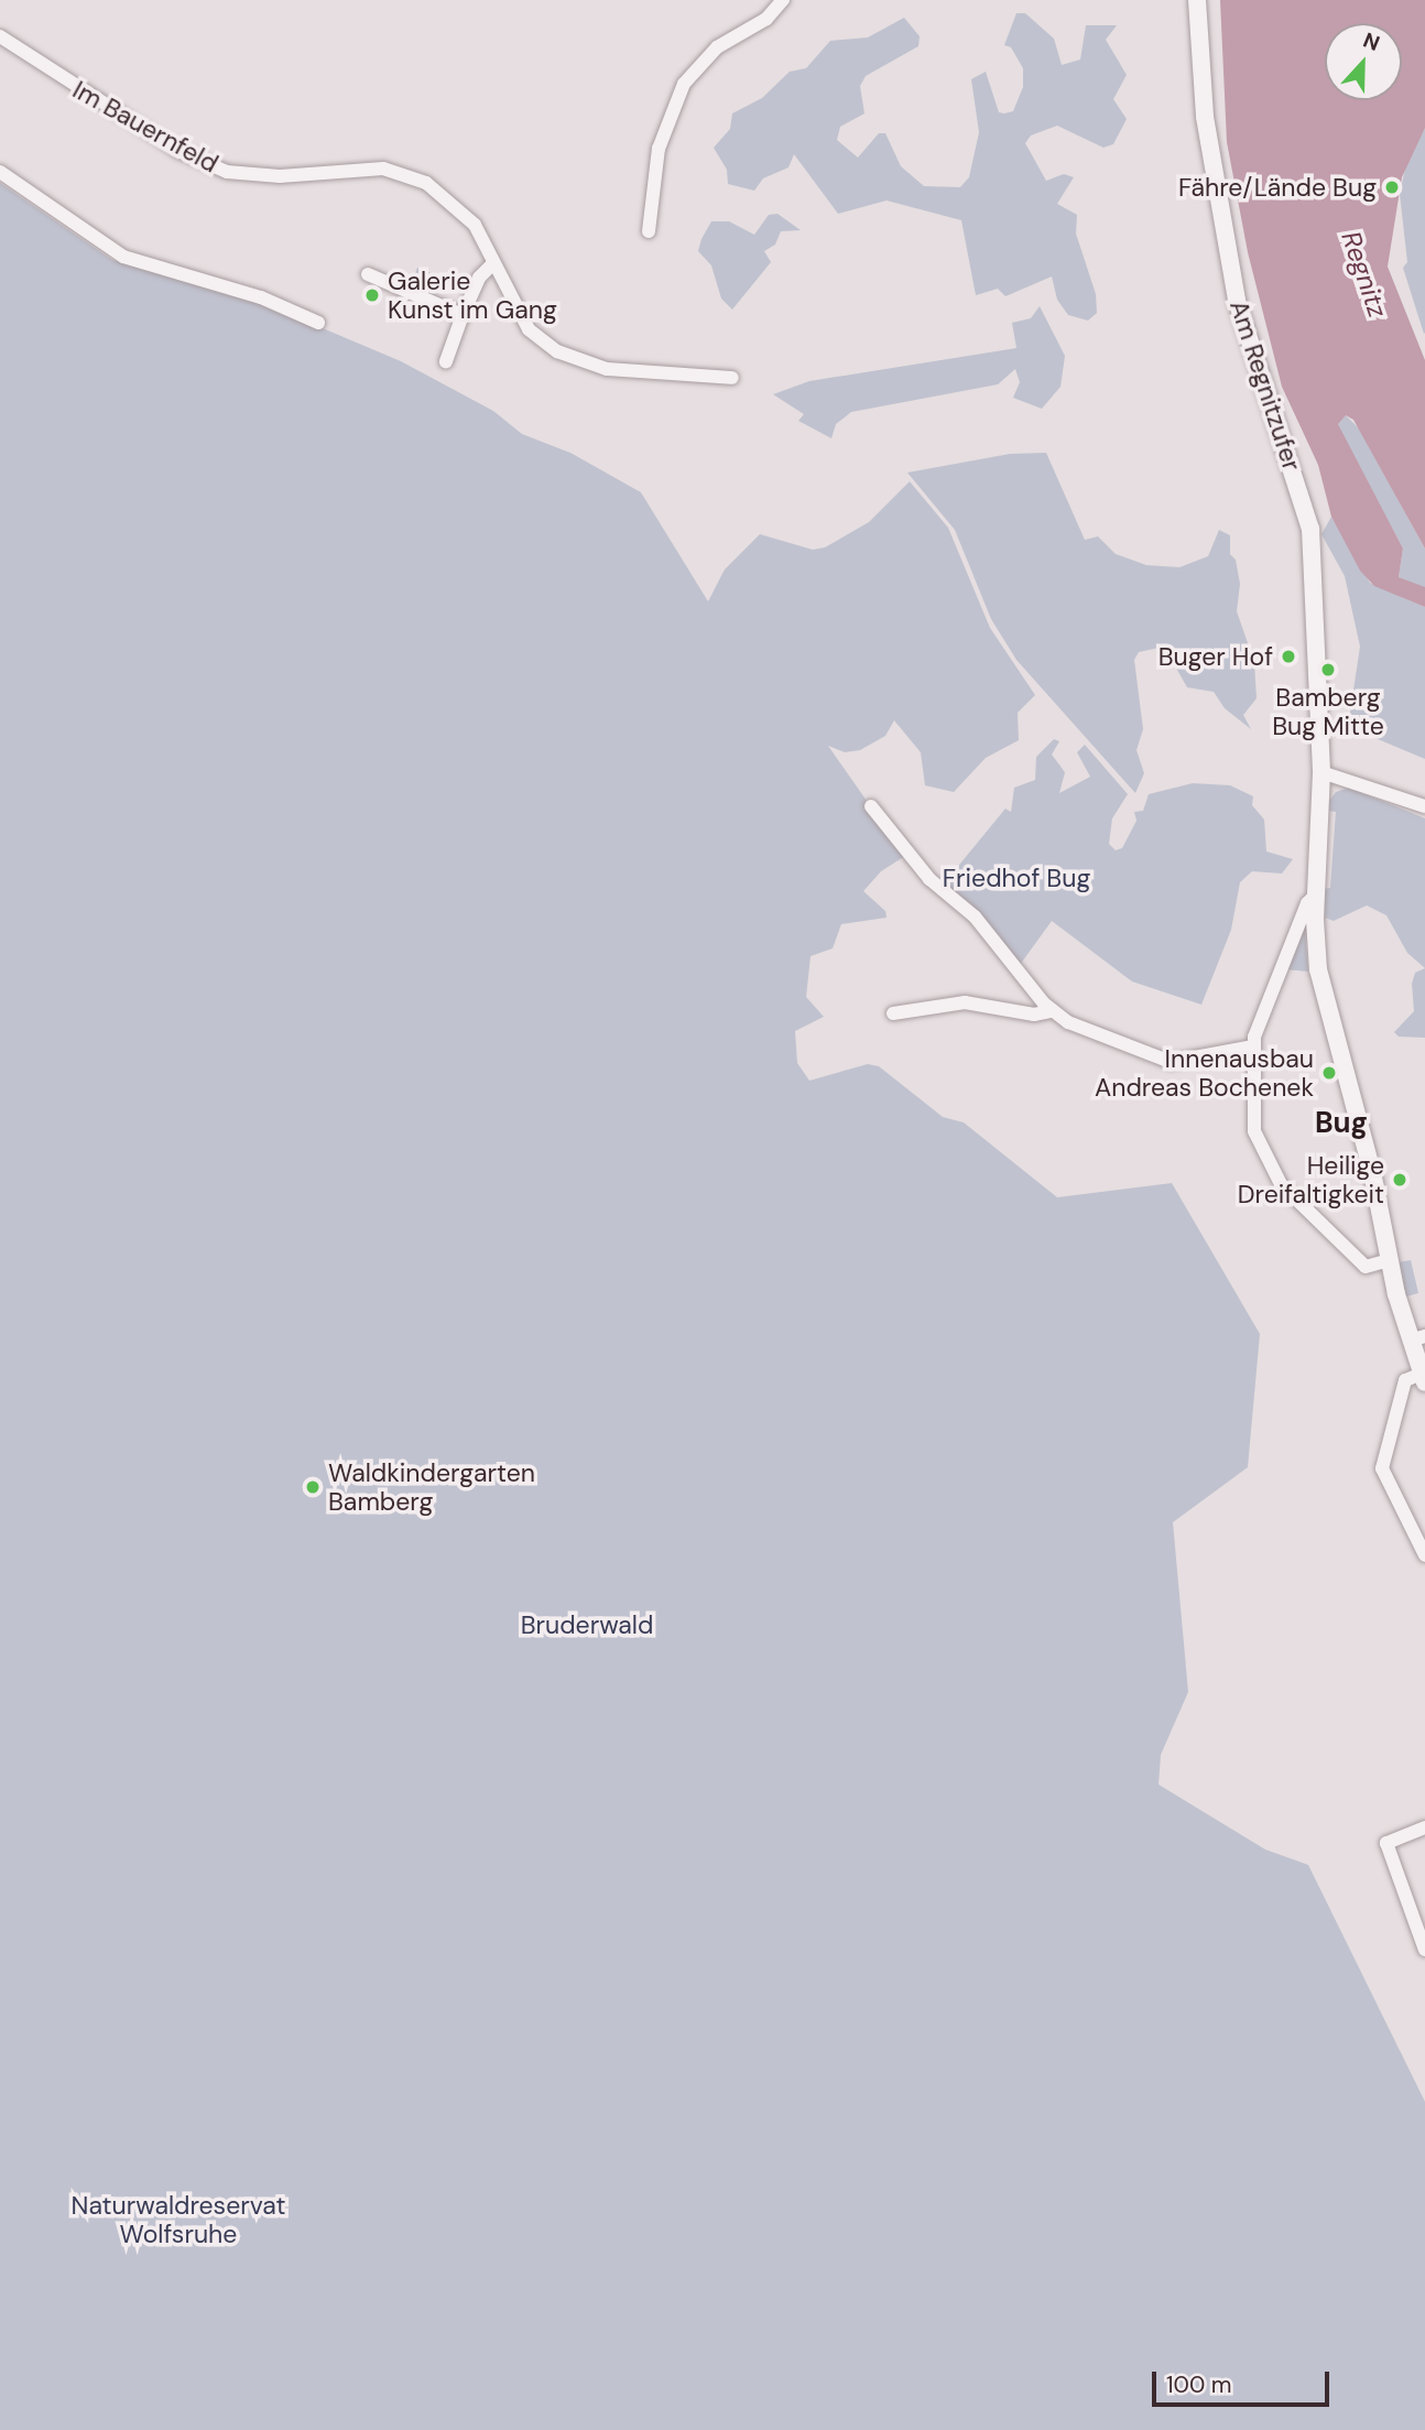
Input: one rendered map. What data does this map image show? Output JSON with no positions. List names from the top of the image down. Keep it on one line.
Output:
{"streets":{"street":["Im Bauernfeld","Am Regnitzufer"]},"districts":["Bug"],"water":["Regnitz"],"parks":["Friedhof Bug","Bruderwald","Naturwaldreservat Wolfsruhe"],"places":["Fähre/Lände Bug","Galerie Kunst im Gang","Buger Hof","Bamberg Bug Mitte","Innenausbau Andreas Bochenek","Heilige Dreifaltigkeit","Waldkindergarten Bamberg"],"scale_bar":"100 m","north":"top"}
